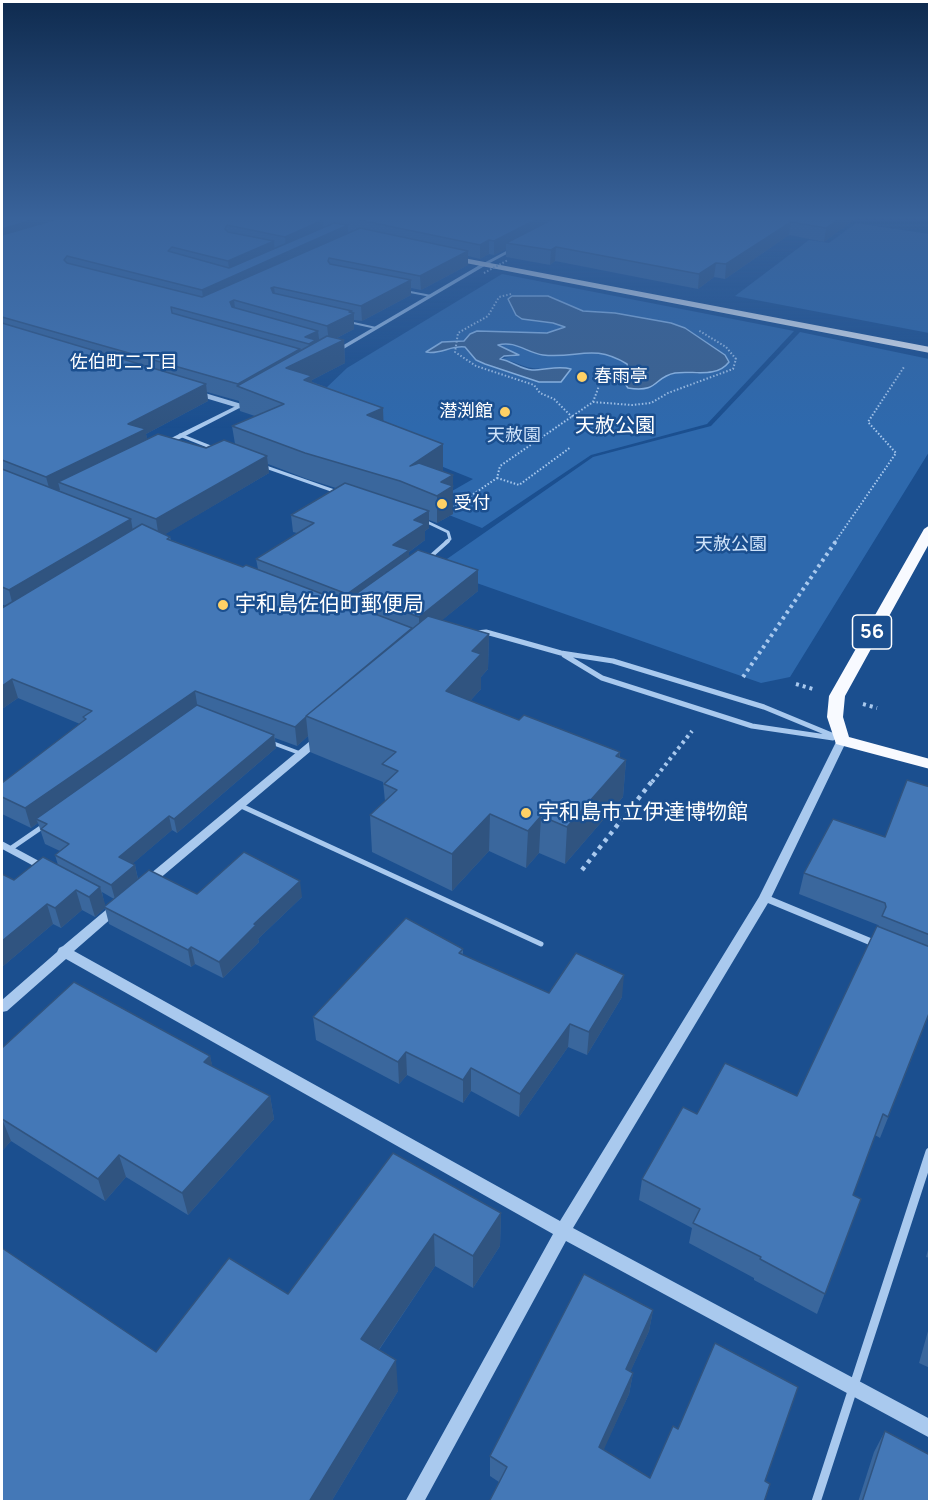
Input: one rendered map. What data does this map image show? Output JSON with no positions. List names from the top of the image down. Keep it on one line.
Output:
{"streets":{"highway":["56"]},"districts":["佐伯町二丁目","天赦公園"],"parks":["天赦園","天赦公園"],"places":["春雨亭","潜渕館","受付","宇和島佐伯町郵便局","宇和島市立伊達博物館"]}
